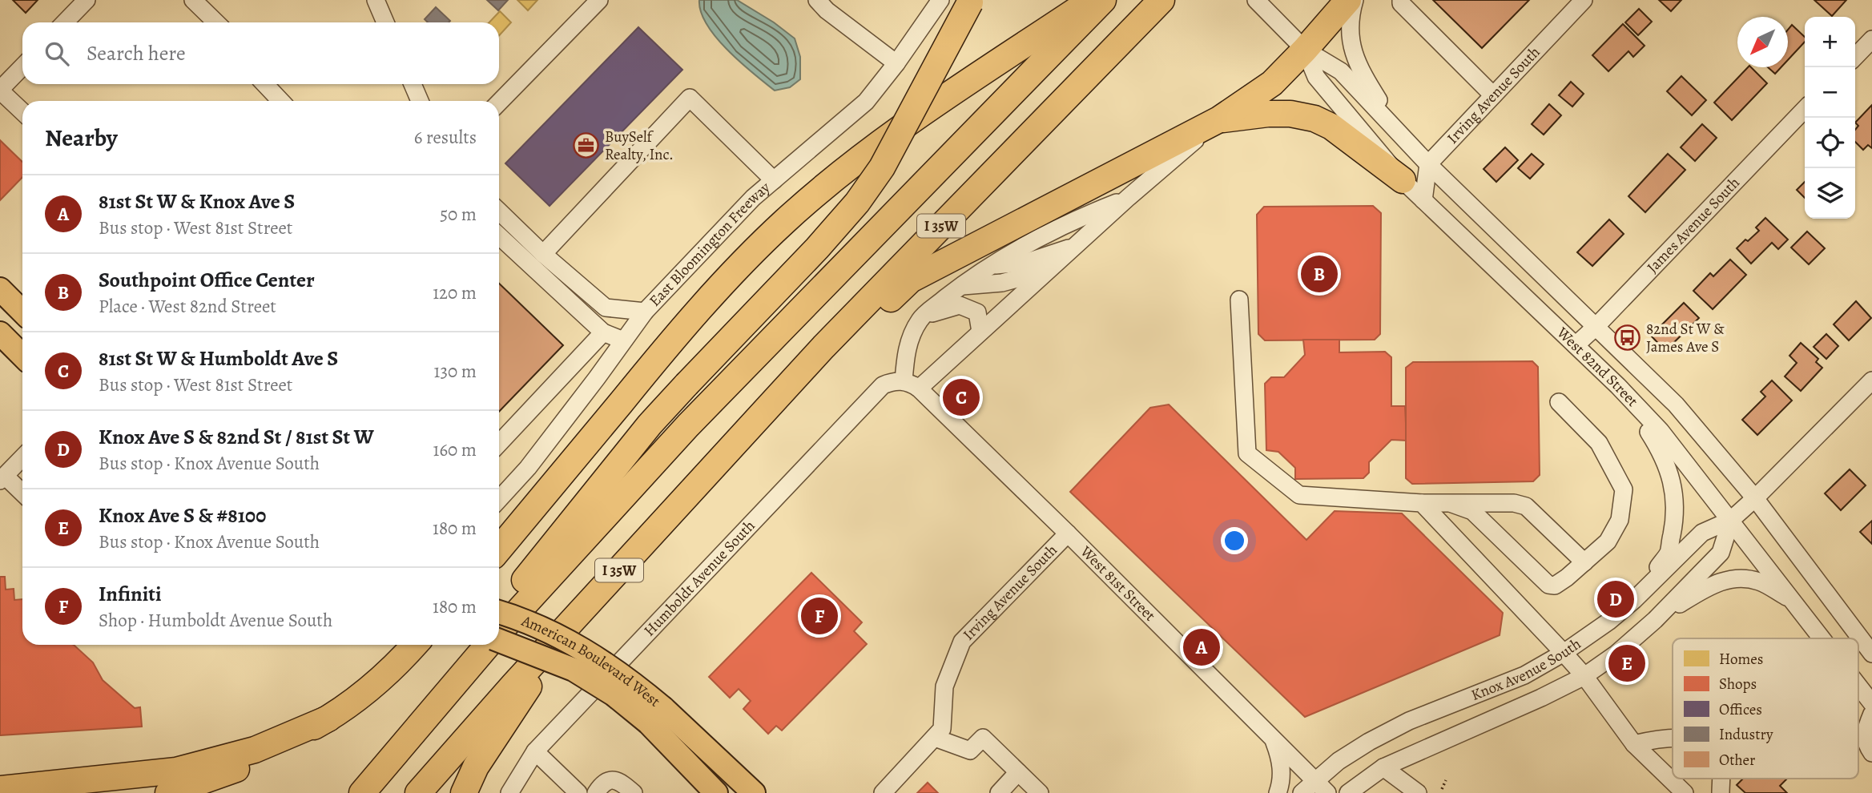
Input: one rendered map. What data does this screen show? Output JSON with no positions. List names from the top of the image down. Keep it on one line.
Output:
{"streets":{"highway":["I 35W"],"main road":["American Boulevard West"],"street":["Irving Avenue South","James Avenue South","East Bloomington Freeway","West 82nd Street","Humboldt Avenue South","West 81st Street","Knox Avenue South"]},"crossings":[["Irving Avenue South","West 82nd Street"],["Irving Avenue South","West 81st Street"],["James Avenue South","West 82nd Street"],["West 82nd Street","Knox Avenue South"],["Humboldt Avenue South","West 81st Street"],["West 81st Street","Knox Avenue South"]],"places":{"office":["BuySelf Realty, Inc."],"bus stop":["82nd St W & James Ave S"]},"legend":["Homes","Shops","Offices","Industry","Other"],"north":"bottom left","page":{"map_buttons":["+","−"],"search":"Search here","heading":["Nearby","6 results"],"list":[{"mark":"A","name":"81st St W & Knox Ave S","note":"Bus stop · West 81st Street","value":"50 m"},{"mark":"B","name":"Southpoint Office Center","note":"Place · West 82nd Street","value":"120 m"},{"mark":"C","name":"81st St W & Humboldt Ave S","note":"Bus stop · West 81st Street","value":"130 m"},{"mark":"D","name":"Knox Ave S & 82nd St / 81st St W","note":"Bus stop · Knox Avenue South","value":"160 m"},{"mark":"E","name":"Knox Ave S & #8100","note":"Bus stop · Knox Avenue South","value":"180 m"},{"mark":"F","name":"Infiniti","note":"Shop · Humboldt Avenue South","value":"180 m"}],"pins":["B","C","D","F","A","E"]}}
